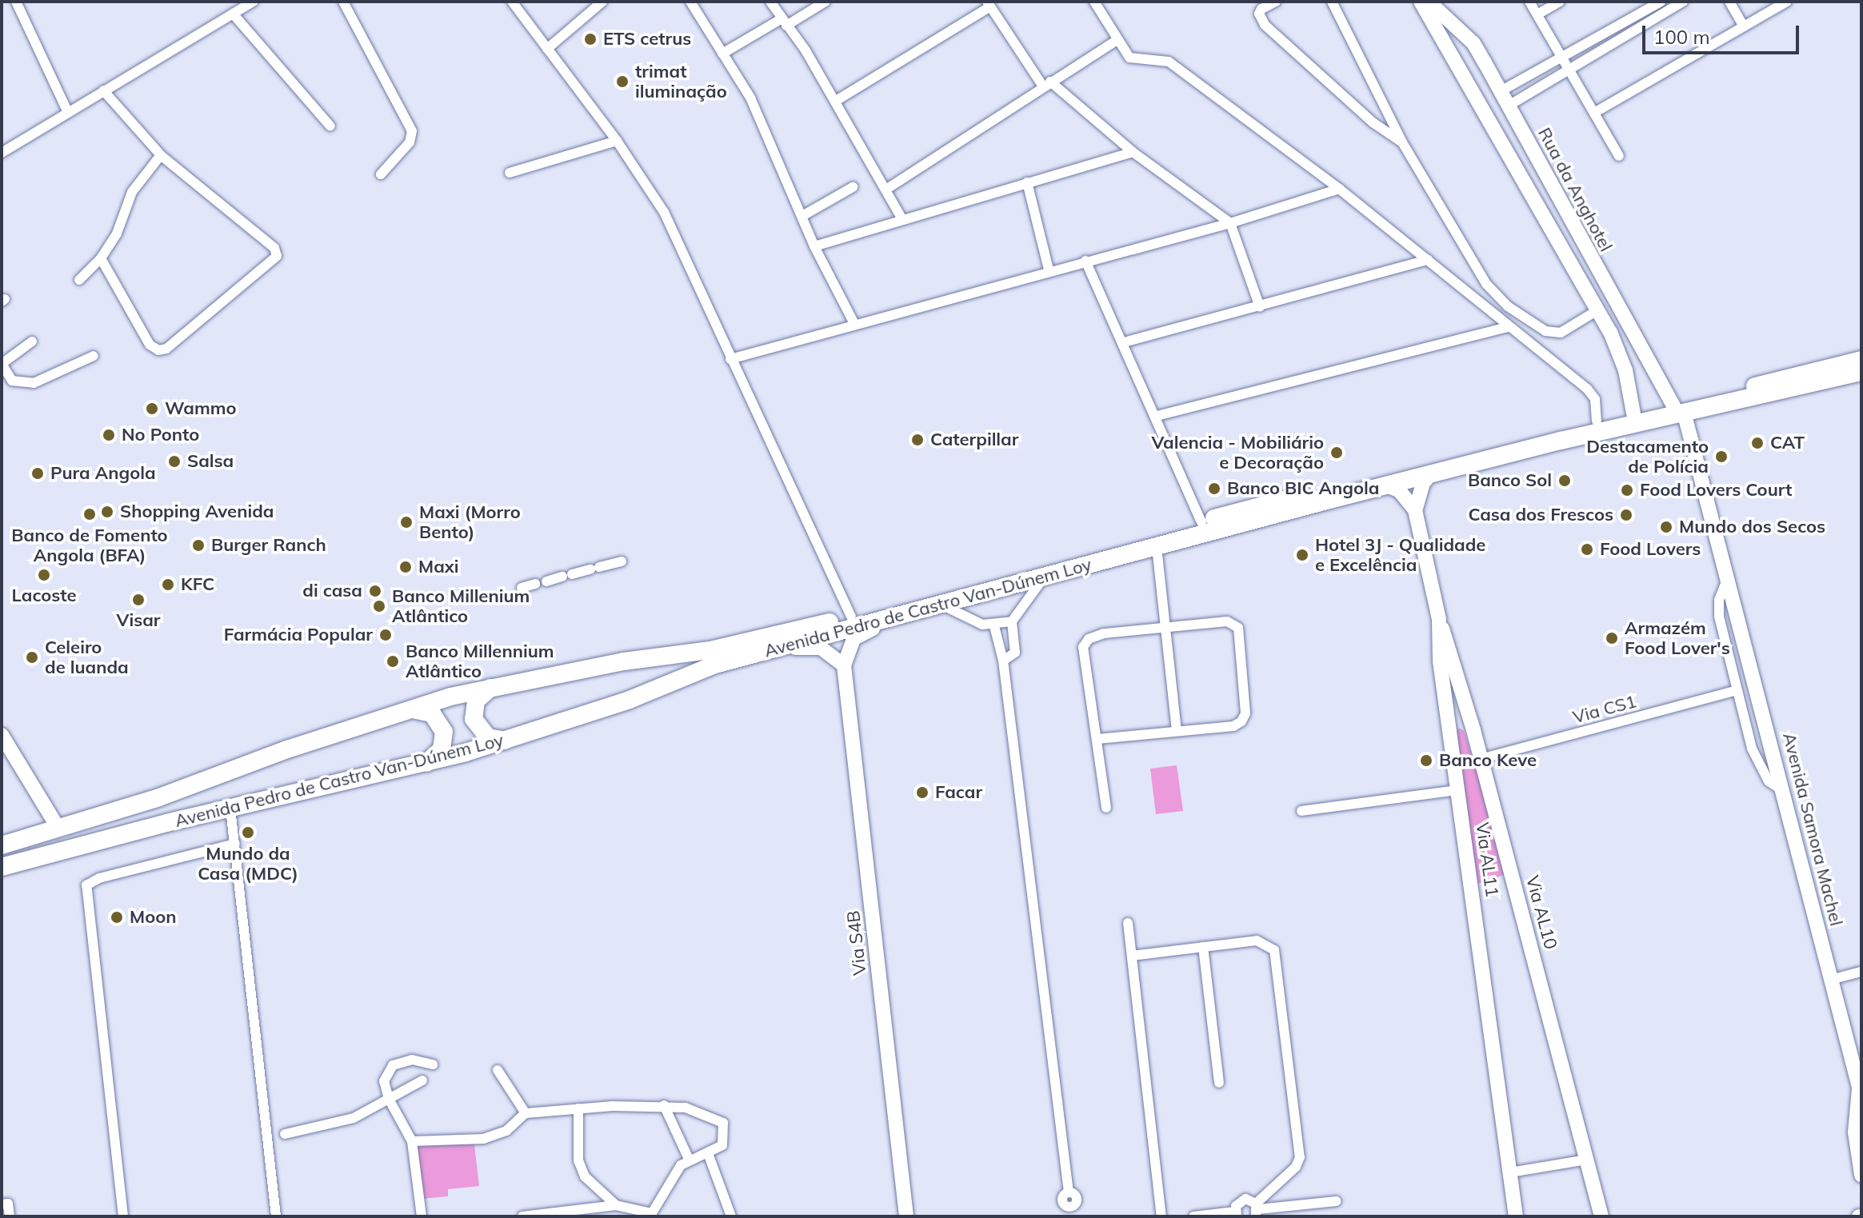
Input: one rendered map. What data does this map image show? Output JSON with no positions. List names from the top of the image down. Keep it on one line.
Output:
{"streets":{"highway":["Avenida Pedro de Castro Van-Dúnem Loy"],"street":["Rua da Anghotel","Via CS1","Avenida Samora Machel","Via AL11","Via AL10","Via S4B"]},"crossings":[["Rua da Anghotel","Avenida Pedro de Castro Van-Dúnem Loy"],["Rua da Anghotel","Avenida Samora Machel"],["Via CS1","Via AL10"],["Via AL11","Via AL10"]],"places":["ETS cetrus","trimat iluminação","Wammo","No Ponto","Caterpillar","CAT","Valencia - Mobiliário e Decoração","Destacamento de Polícia","Salsa","Pura Angola","Banco Sol","Banco BIC Angola","Food Lovers Court","Shopping Avenida","Banco de Fomento Angola (BFA)","Casa dos Frescos","Maxi (Morro Bento)","Mundo dos Secos","Burger Ranch","Food Lovers","Hotel 3J - Qualidade e Excelência","Maxi","Lacoste","KFC","di casa","Visar","Banco Millenium Atlântico","Farmácia Popular","Armazém Food Lover's","Celeiro de luanda","Banco Millennium Atlântico","Banco Keve","Facar","Mundo da Casa (MDC)","Moon"],"scale_bar":"100 m"}
